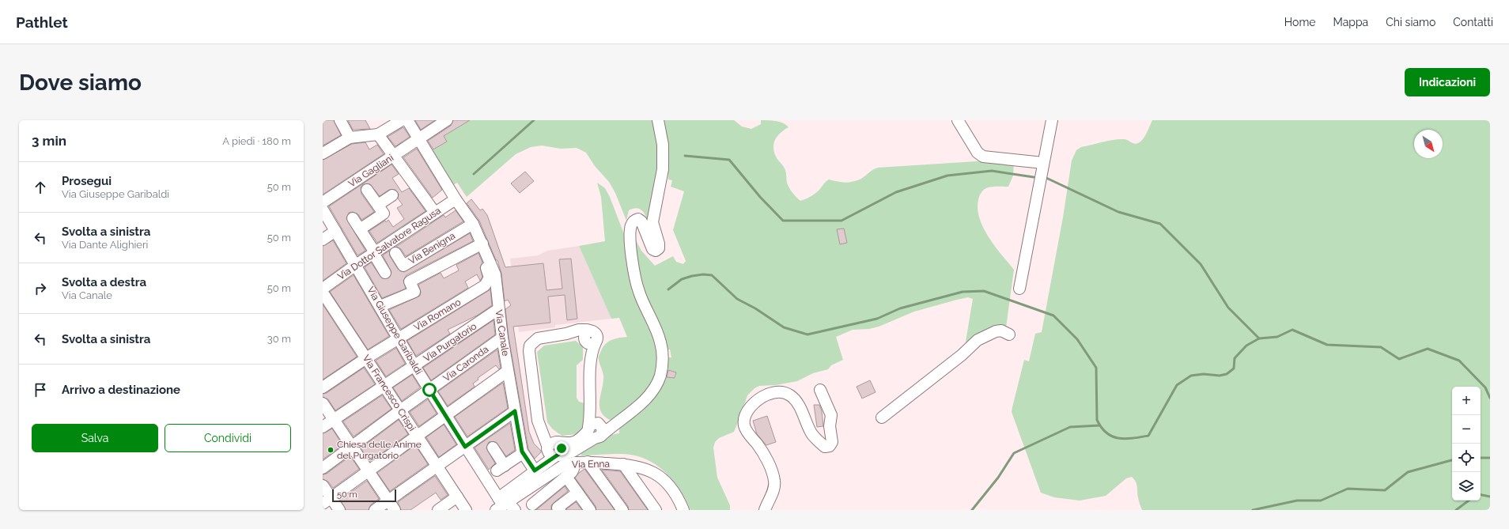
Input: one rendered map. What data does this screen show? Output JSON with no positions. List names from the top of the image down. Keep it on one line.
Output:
{"streets":{"street":["Via Gagliani","Via Dottor Salvatore Ragusa","Via Benigna","Via Romano","Via Giuseppe Garibaldi","Via Canale","Via Purgatorio","Via Caronda","Via Francesco Crispi","Via Enna"]},"crossings":[["Via Gagliani","Via Canale"],["Via Dottor Salvatore Ragusa","Via Giuseppe Garibaldi"],["Via Dottor Salvatore Ragusa","Via Canale"],["Via Benigna","Via Canale"],["Via Romano","Via Giuseppe Garibaldi"],["Via Romano","Via Canale"],["Via Romano","Via Francesco Crispi"],["Via Giuseppe Garibaldi","Via Purgatorio"],["Via Giuseppe Garibaldi","Via Caronda"],["Via Giuseppe Garibaldi","Via Enna"],["Via Canale","Via Purgatorio"],["Via Canale","Via Caronda"],["Via Purgatorio","Via Francesco Crispi"],["Via Caronda","Via Francesco Crispi"]],"places":["Chiesa delle Anime del Purgatorio"],"scale_bar":"50 m","north":"bottom right","page":{"header":"Pathlet","nav":["Home","Mappa","Chi siamo","Contatti"],"buttons":["Indicazioni",["Salva","Condividi"]],"title":"Dove siamo","heading":["3 min","A piedi · 180 m"],"list":[["Prosegui","Via Giuseppe Garibaldi","50 m"],["Svolta a sinistra","Via Dante Alighieri","50 m"],["Svolta a destra","Via Canale","50 m"],["Svolta a sinistra","30 m"],"Arrivo a destinazione"],"map_buttons":["+","−"],"scale":"50 m"}}
